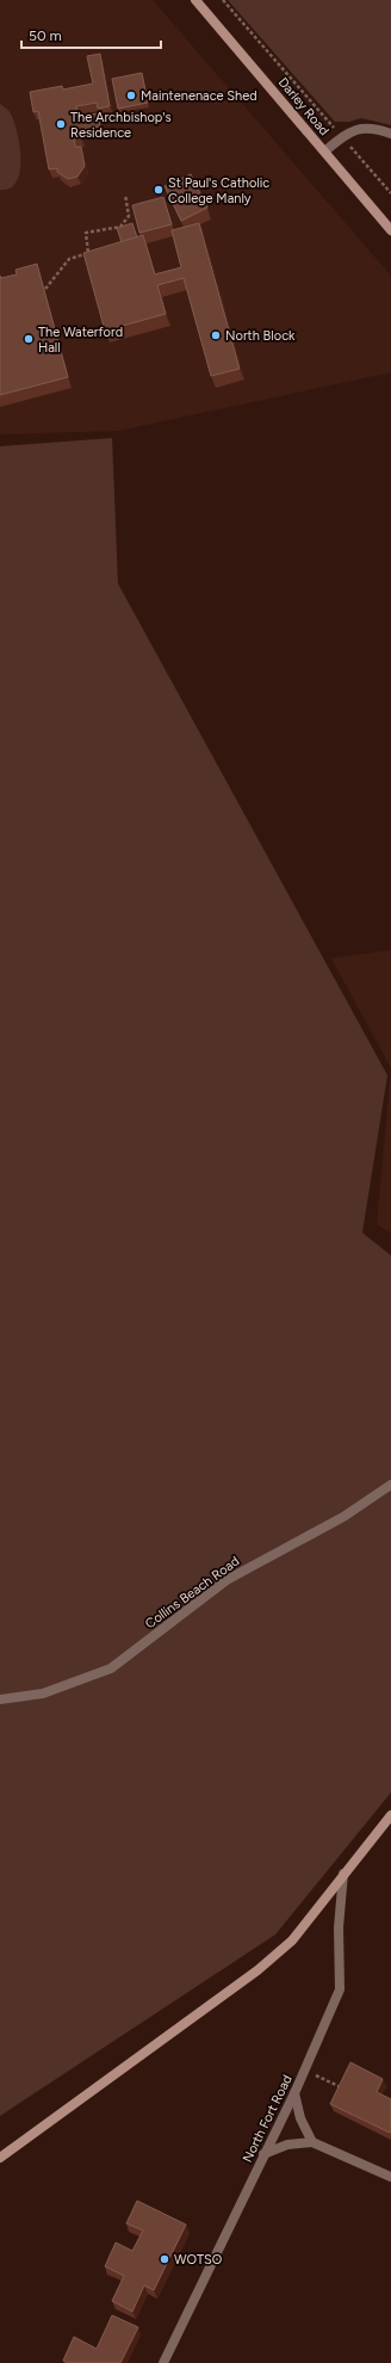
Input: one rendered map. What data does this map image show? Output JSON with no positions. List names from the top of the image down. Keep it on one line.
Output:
{"streets":{"street":["Darley Road"],"lane":["Collins Beach Road","North Fort Road"]},"places":["Maintenenace Shed","The Archbishop's Residence","St Paul's Catholic College Manly","North Block","The Waterford Hall","WOTSO"],"scale_bar":"50 m"}
